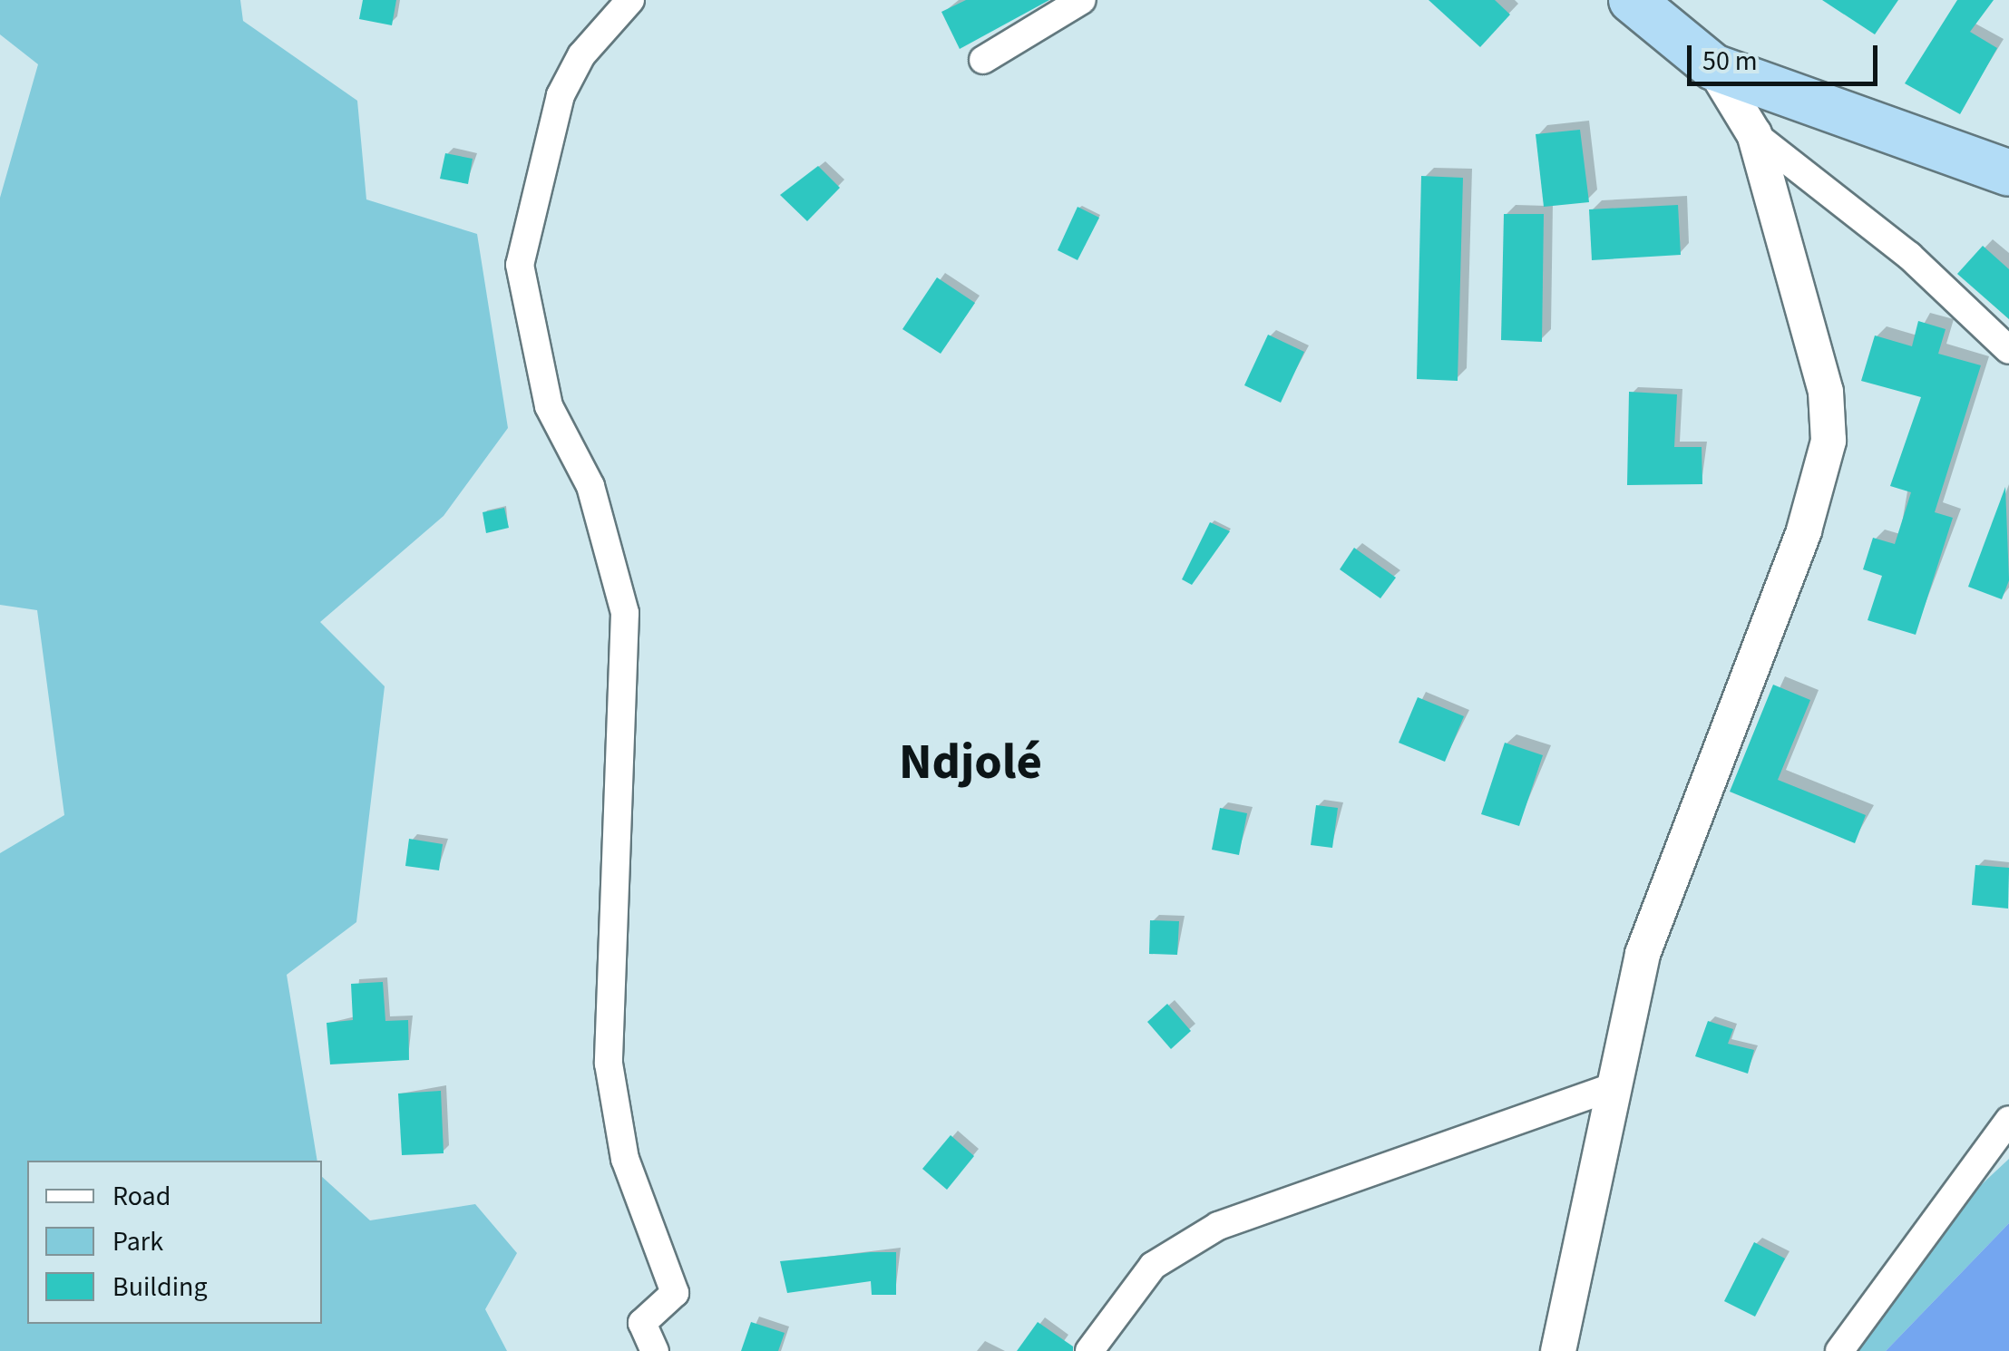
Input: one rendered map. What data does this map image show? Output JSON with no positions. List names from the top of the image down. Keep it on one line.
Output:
{"districts":["Ndjolé"],"legend":["Road","Park","Building"],"scale_bar":"50 m"}
